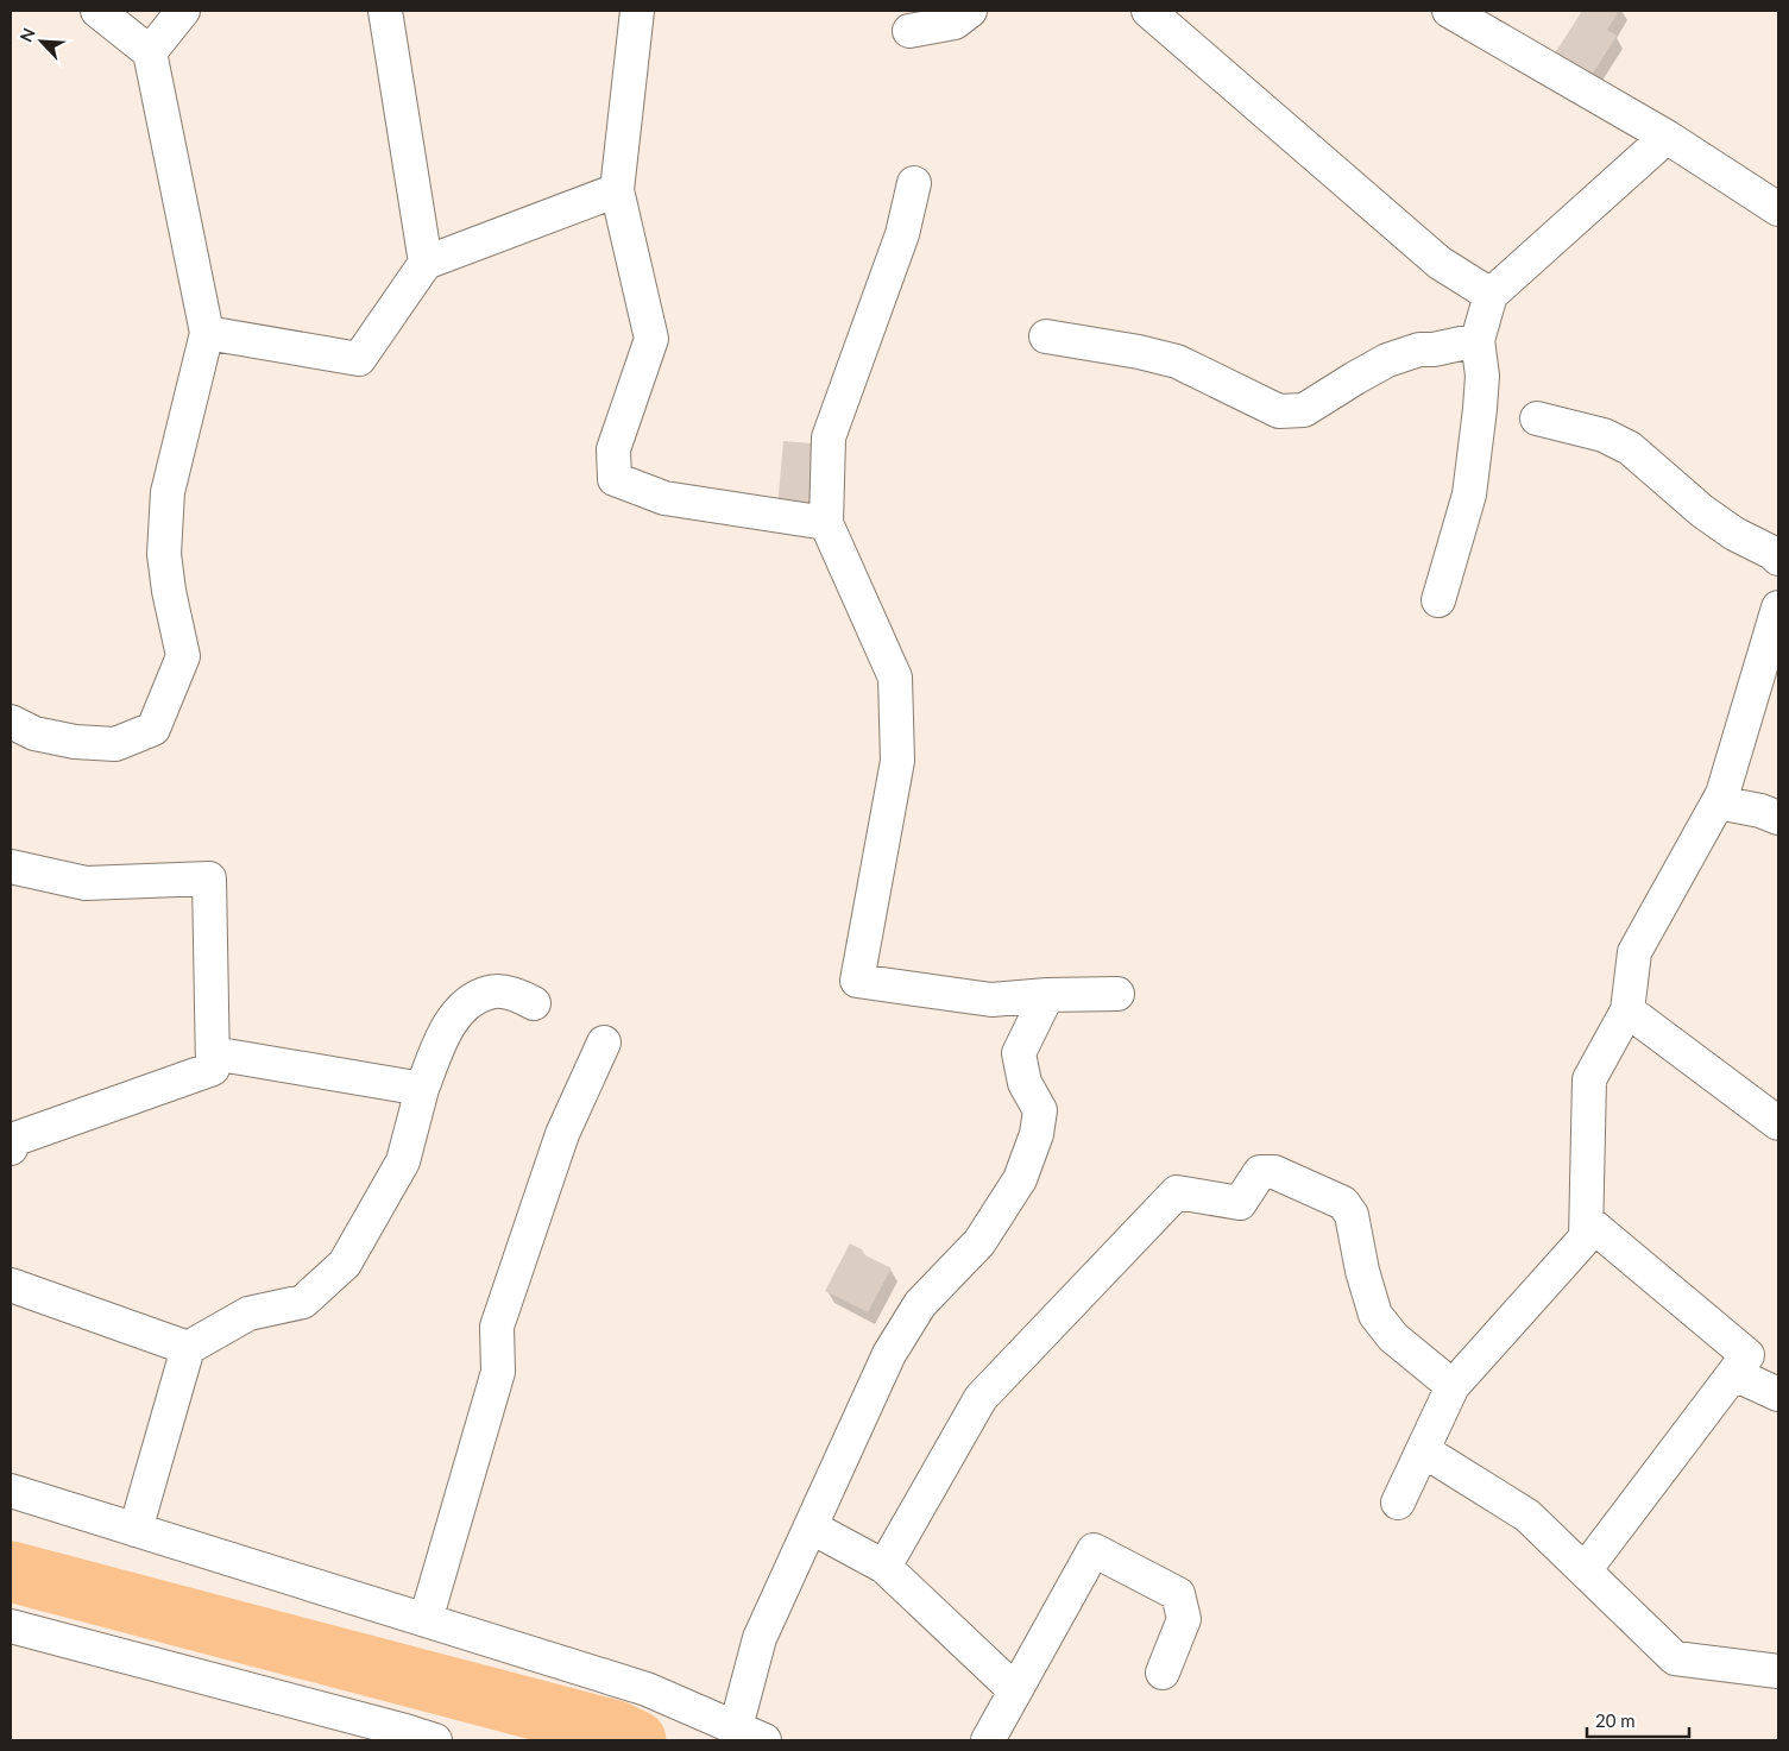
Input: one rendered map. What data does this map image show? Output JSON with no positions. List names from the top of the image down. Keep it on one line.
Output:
{"scale_bar":"20 m","north":"top left"}
